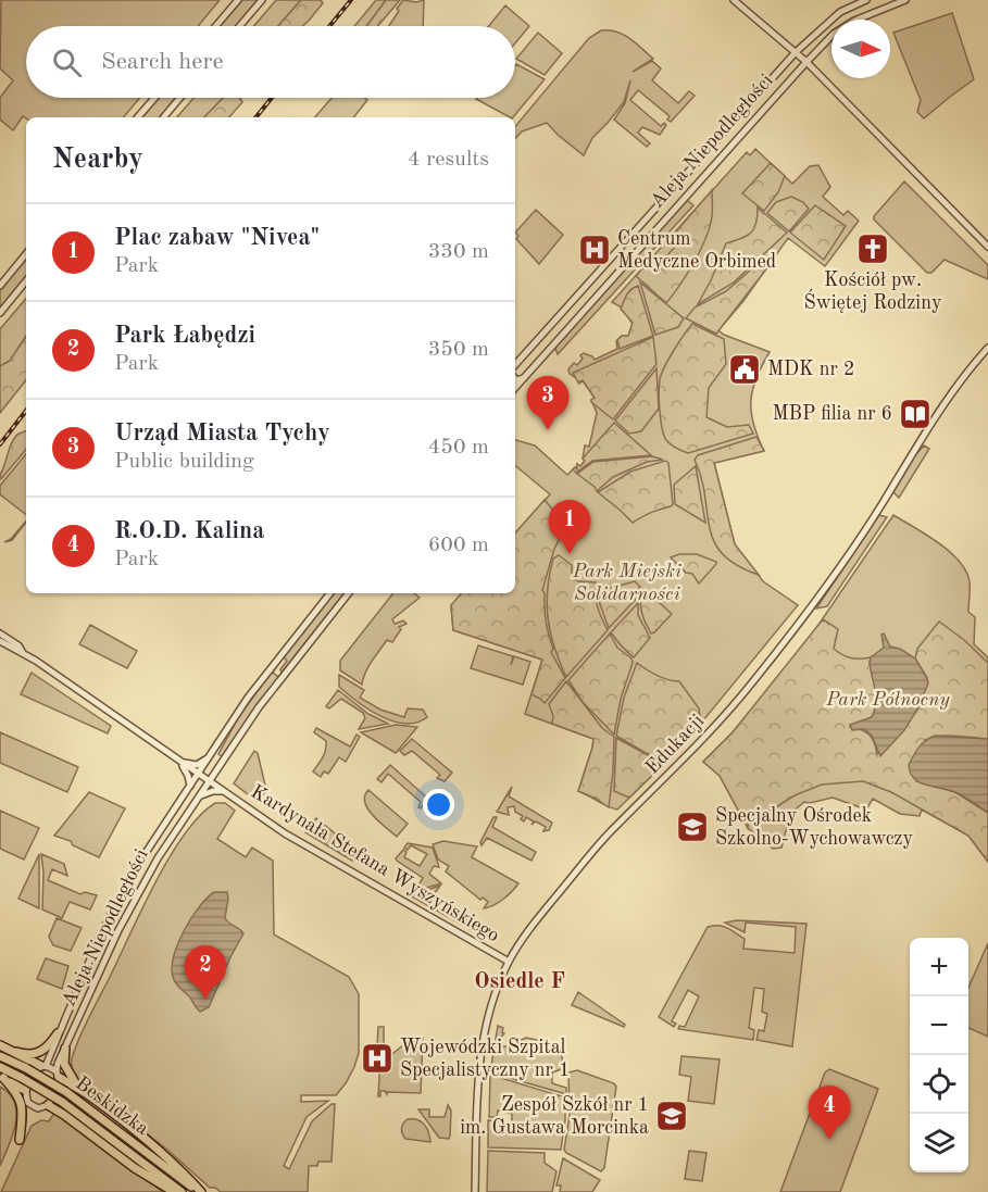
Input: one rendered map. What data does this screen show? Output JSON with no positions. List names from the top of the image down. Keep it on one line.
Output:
{"streets":{"main road":["Beskidzka"],"street":["Aleja Niepodległości","Edukacji","Kardynała Stefana Wyszyńskiego"]},"crossings":[["Aleja Niepodległości","Kardynała Stefana Wyszyńskiego"],["Edukacji","Kardynała Stefana Wyszyńskiego"]],"districts":["Osiedle F"],"parks":["Park Miejski Solidarności","Park Północny"],"places":{"church":["Kościół pw. Świętej Rodziny"],"hospital":["Centrum Medyczne Orbimed","Wojewódzki Szpital Specjalistyczny nr 1"],"public building":["MDK nr 2"],"library":["MBP filia nr 6"],"school or university":["Specjalny Ośrodek Szkolno-Wychowawczy","Zespół Szkół nr 1 im. Gustawa Morcinka"]},"north":"right","page":{"search":"Search here","heading":["Nearby","4 results"],"list":[{"mark":"1","name":"Plac zabaw \"Nivea\"","note":"Park","value":"330 m"},{"mark":"2","name":"Park Łabędzi","note":"Park","value":"350 m"},{"mark":"3","name":"Urząd Miasta Tychy","note":"Public building","value":"450 m"},{"mark":"4","name":"R.O.D. Kalina","note":"Park","value":"600 m"}],"pins":["3","1","2","4"],"map_buttons":["+","−"]}}
